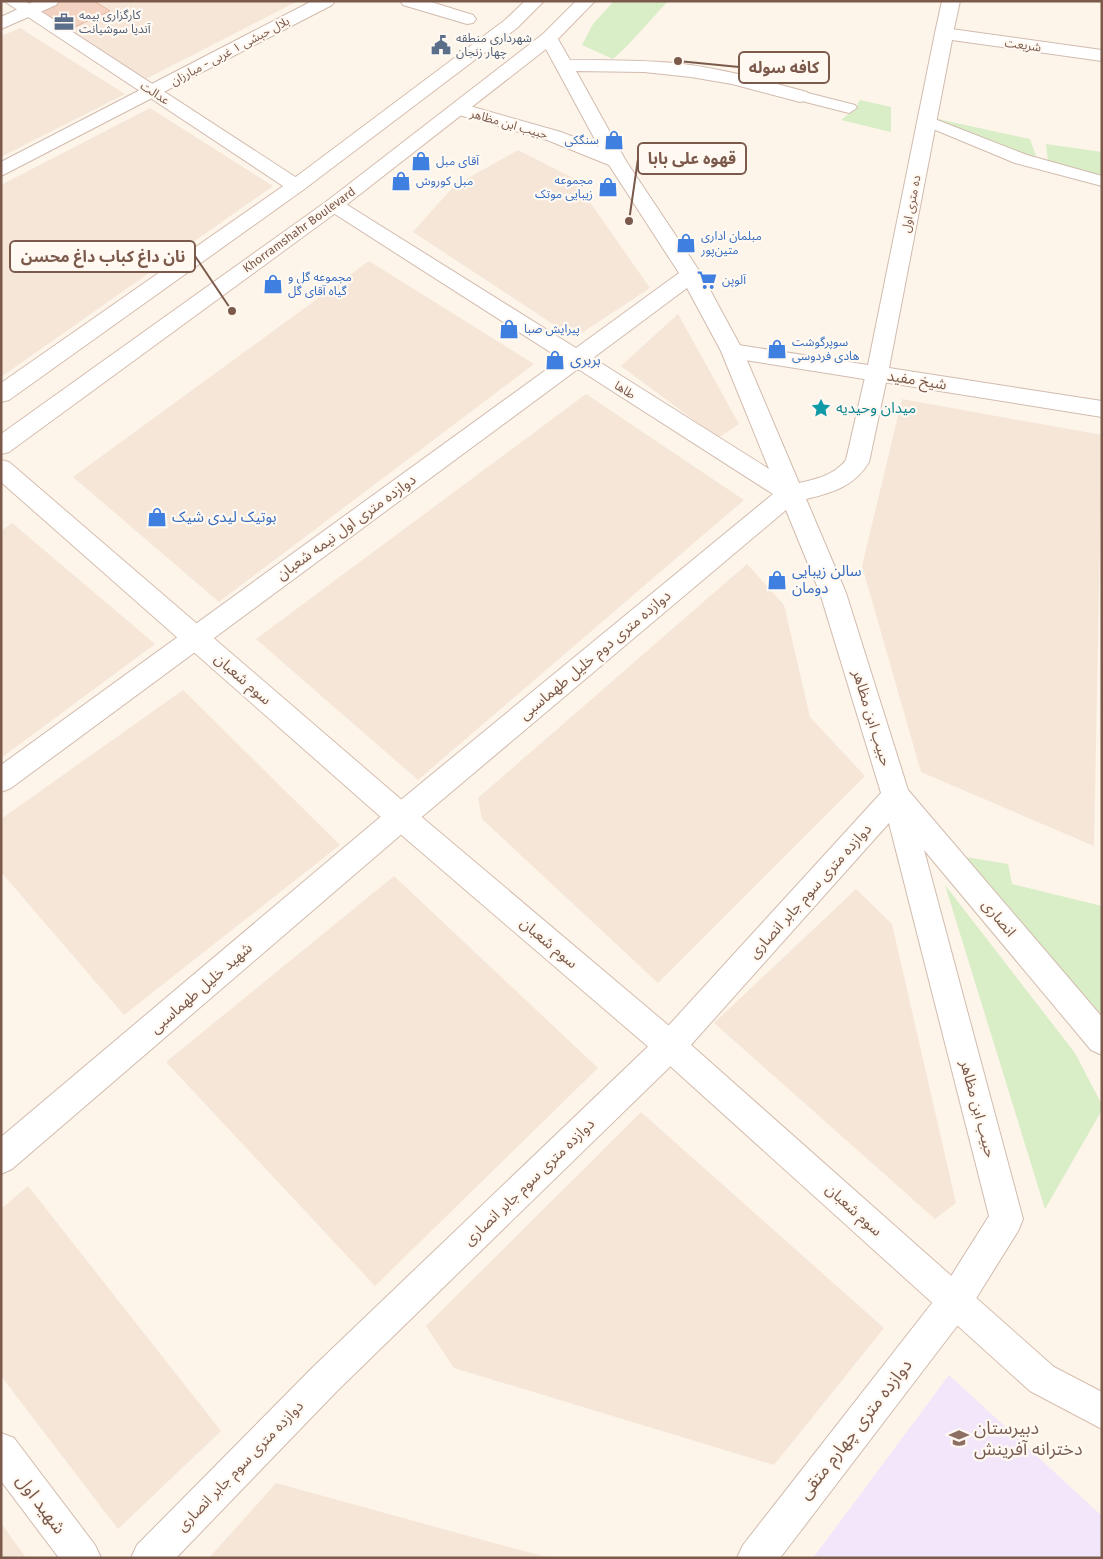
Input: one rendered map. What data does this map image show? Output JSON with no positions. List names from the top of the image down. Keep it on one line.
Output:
{"streets":{"street":["شریعت","بلال حبشی ۱ غربی - مبارزان","عدالت","حبیب ابن مظاهر","ده متری اول","Khorramshahr Boulevard","شیخ مفید","طاها","دوازده متری اول نیمه شعبان","دوازده متری دوم خلیل طهماسبی","سوم شعبان","دوازده متری سوم جابر انصاری","انصاری","شهید خلیل طهماسبی","دوازده متری چهارم متقی","شهید اول"]},"crossings":[["شریعت","ده متری اول"],["بلال حبشی ۱ غربی - مبارزان","عدالت"],["حبیب ابن مظاهر","ده متری اول"],["حبیب ابن مظاهر","Khorramshahr Boulevard"],["حبیب ابن مظاهر","شیخ مفید"],["حبیب ابن مظاهر","طاها"],["حبیب ابن مظاهر","دوازده متری اول نیمه شعبان"],["حبیب ابن مظاهر","دوازده متری دوم خلیل طهماسبی"],["حبیب ابن مظاهر","سوم شعبان"],["حبیب ابن مظاهر","دوازده متری سوم جابر انصاری"],["حبیب ابن مظاهر","انصاری"],["حبیب ابن مظاهر","دوازده متری چهارم متقی"],["ده متری اول","شیخ مفید"],["ده متری اول","طاها"],["ده متری اول","دوازده متری دوم خلیل طهماسبی"],["Khorramshahr Boulevard","طاها"],["طاها","دوازده متری اول نیمه شعبان"],["طاها","دوازده متری دوم خلیل طهماسبی"],["دوازده متری اول نیمه شعبان","سوم شعبان"],["دوازده متری دوم خلیل طهماسبی","سوم شعبان"],["دوازده متری دوم خلیل طهماسبی","شهید خلیل طهماسبی"],["سوم شعبان","دوازده متری سوم جابر انصاری"],["سوم شعبان","شهید خلیل طهماسبی"],["سوم شعبان","دوازده متری چهارم متقی"],["دوازده متری سوم جابر انصاری","انصاری"]],"places":{"office":["کارگزاری بیمه آندیا سوشیانت"],"public building":["شهرداری منطقه چهار زنجان"],"other":["کافه سوله","قهوه علی بابا","نان داغ کباب داغ محسن"],"shop":["سنگکی","آقای مبل","مبل کوروش","مجموعه زیبایی موتک","مبلمان اداری متین‌پور","مجموعه گل و گیاه آقای گل","پیرایش صبا","سوپرگوشت هادی فردوسی","بربری","بوتیک لیدی شیک","سالن زیبایی دومان"],"supermarket":["آلوپن"],"place":["میدان وحیدیه"],"school or university":["دبیرستان دخترانه آفرینش"]}}
